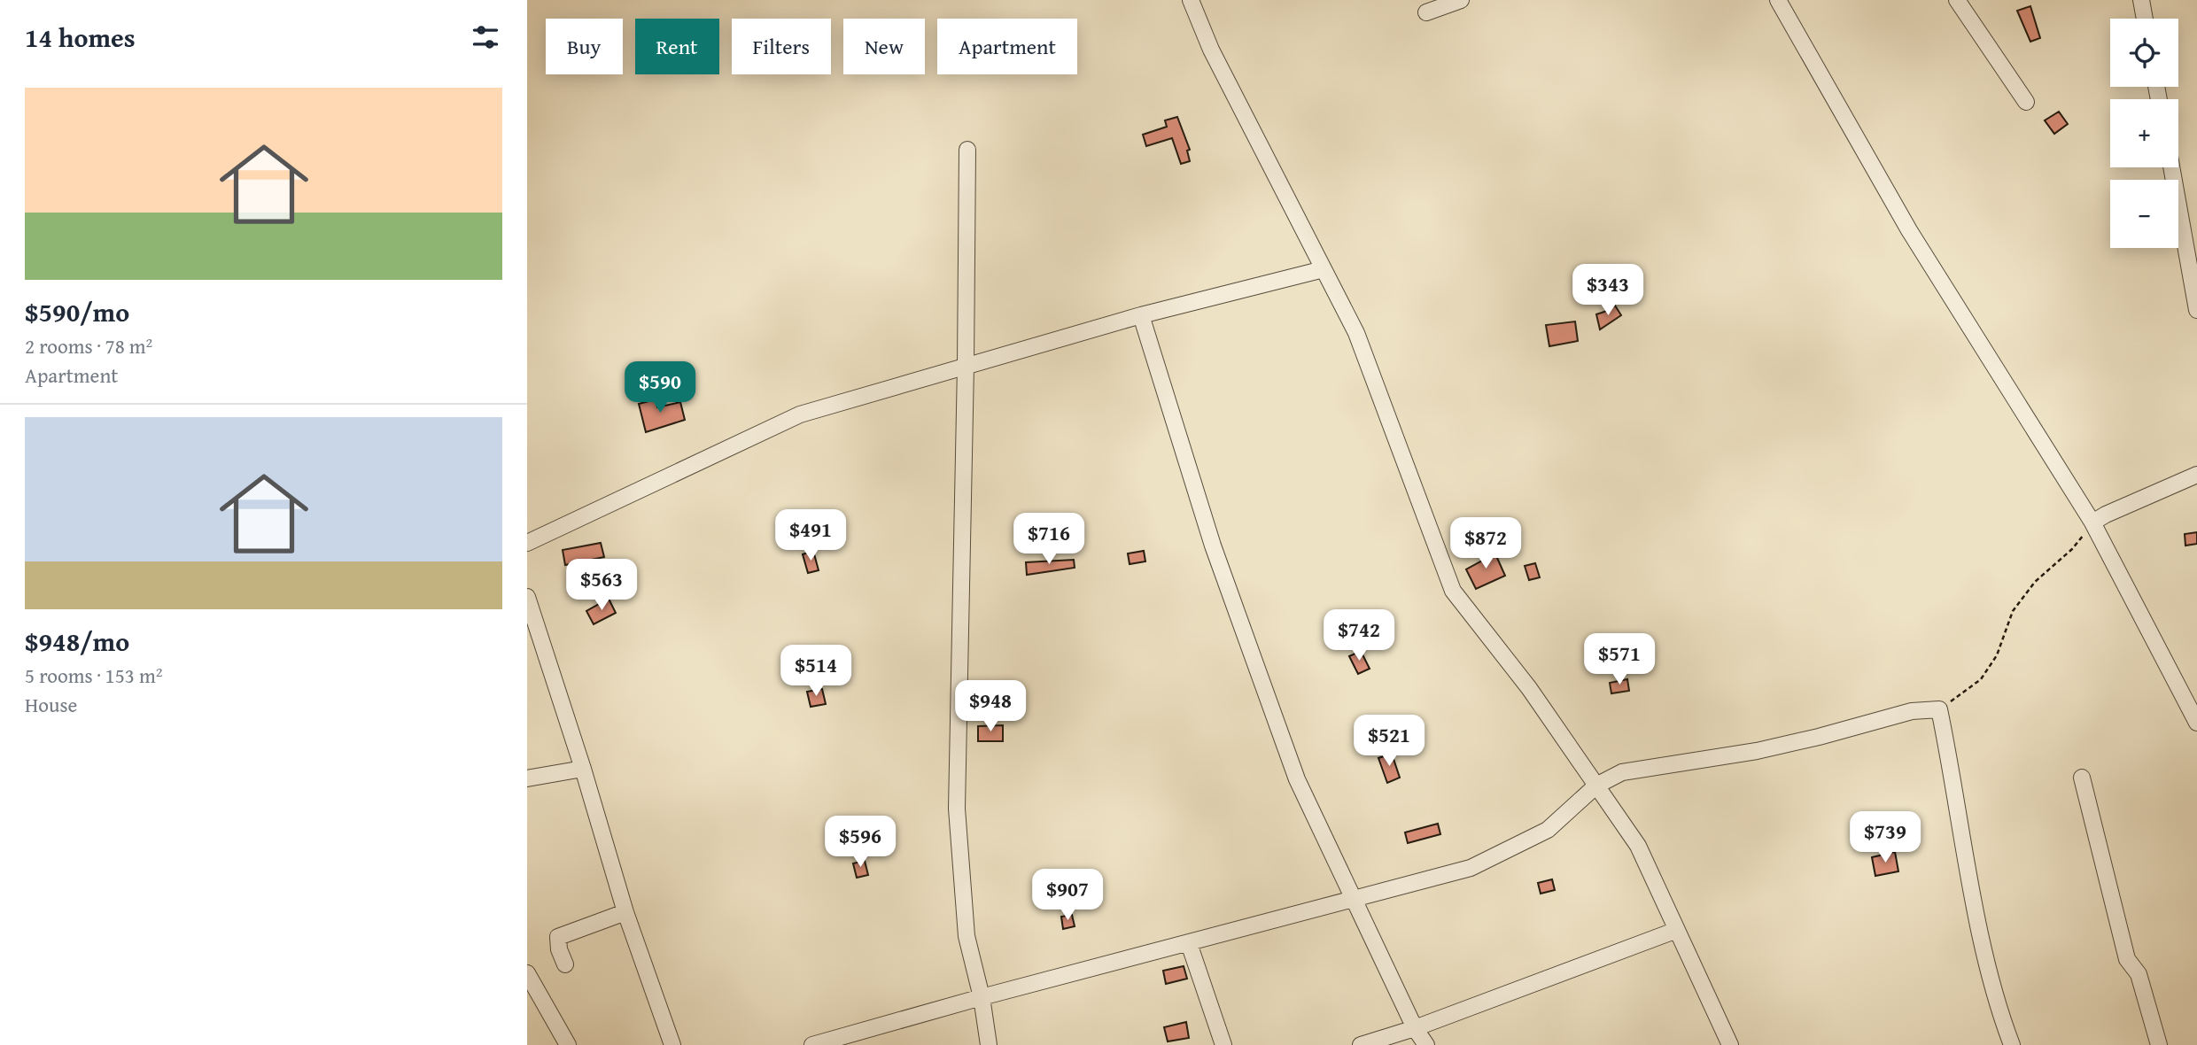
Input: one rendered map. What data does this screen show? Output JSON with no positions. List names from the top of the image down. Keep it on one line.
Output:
{"page":{"heading":"14 homes","map_buttons":["+","−"],"chip":["Buy","Rent","Filters","New","Apartment"],"list":[{"name":"$590/mo","note":"2 rooms · 78 m² · Apartment"},{"name":"$948/mo","note":"5 rooms · 153 m² · House"}],"price":["$343","$590","$491","$716","$872","$563","$742","$571","$514","$948","$521","$739","$596","$907"]}}
